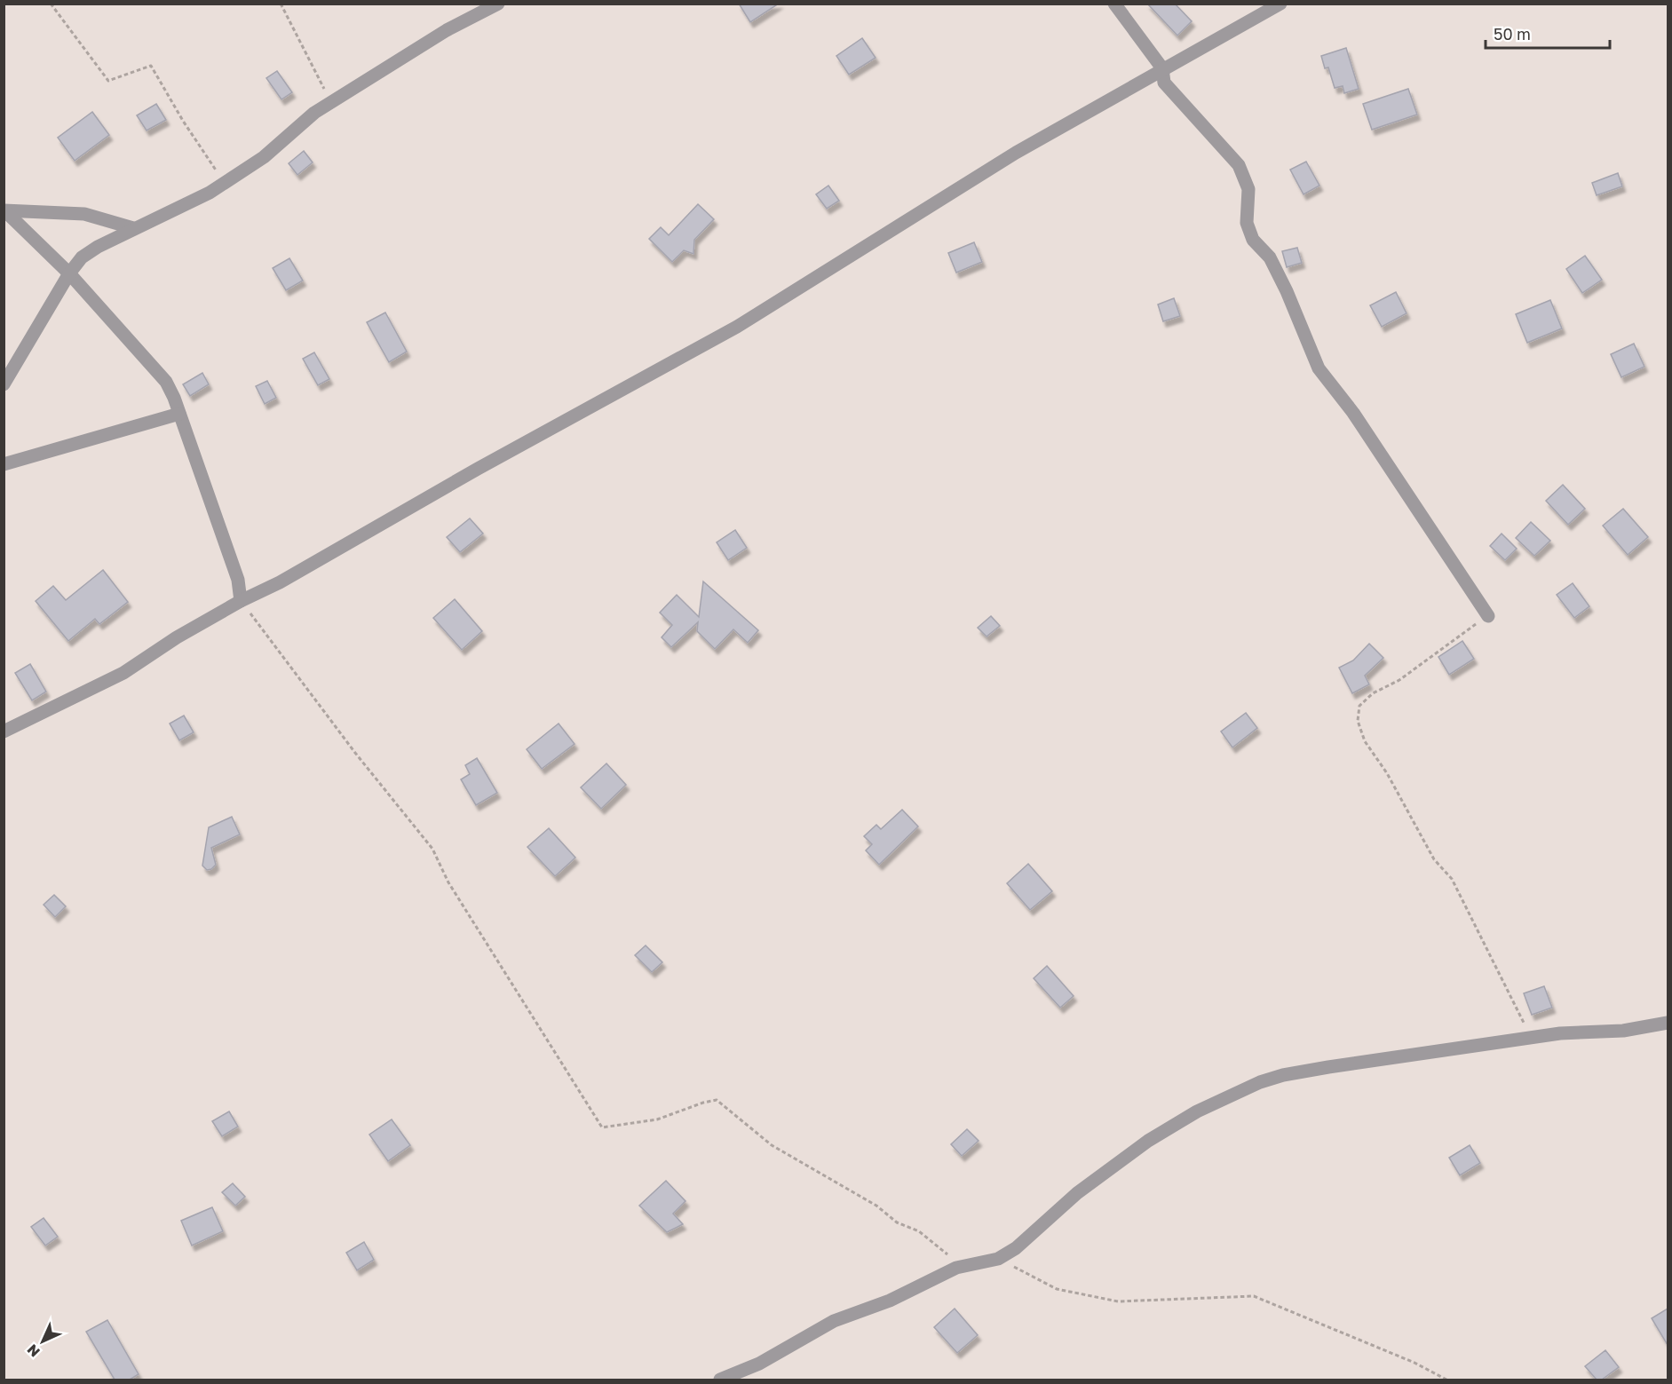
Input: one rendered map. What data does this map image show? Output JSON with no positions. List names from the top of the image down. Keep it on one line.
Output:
{"scale_bar":"50 m","north":"bottom left"}
